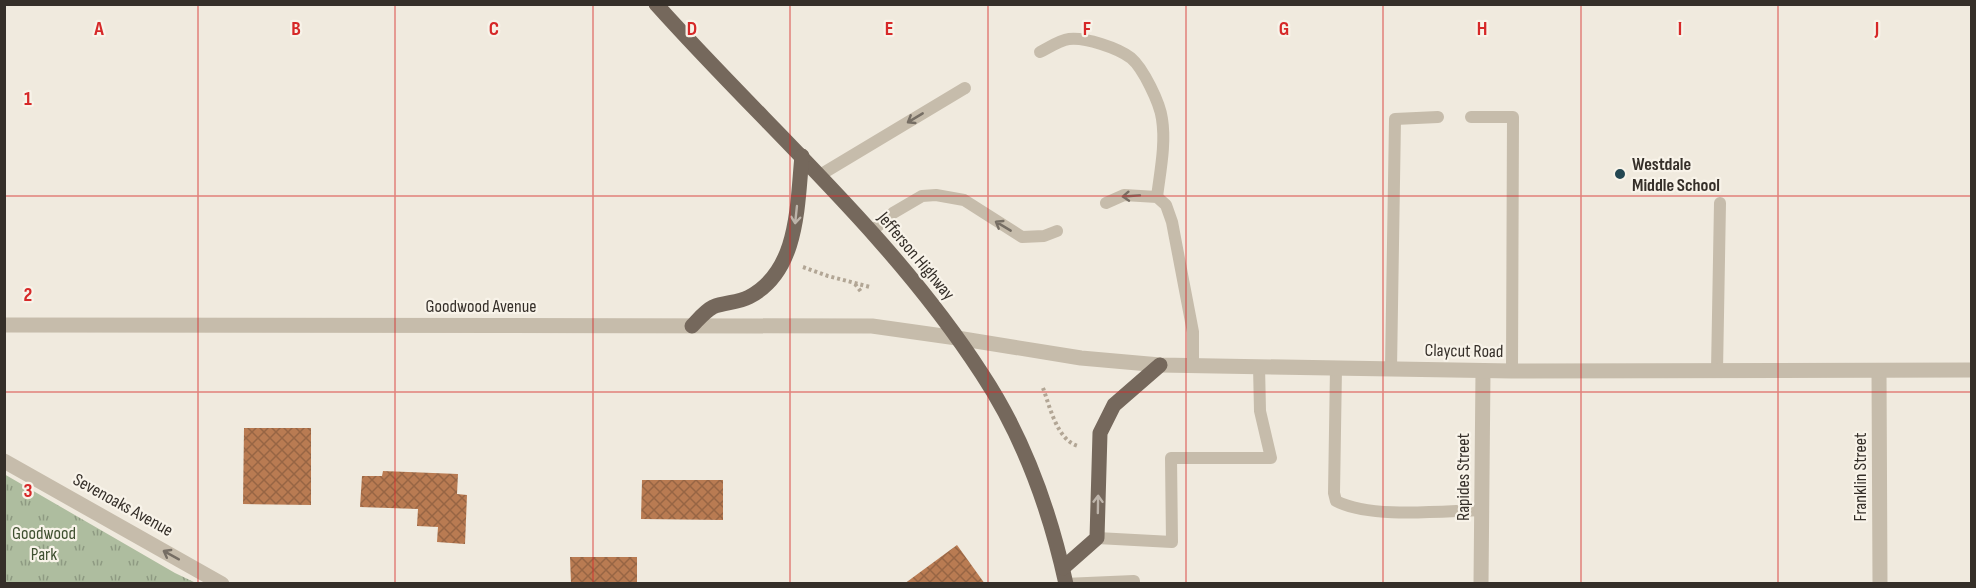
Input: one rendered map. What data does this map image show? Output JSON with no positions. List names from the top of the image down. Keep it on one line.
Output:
{"streets":{"main road":["Jefferson Highway"],"street":["Goodwood Avenue","Claycut Road","Rapides Street","Franklin Street","Sevenoaks Avenue"]},"crossings":[["Jefferson Highway","Goodwood Avenue"],["Jefferson Highway","Claycut Road"],["Goodwood Avenue","Claycut Road"],["Claycut Road","Rapides Street"],["Claycut Road","Franklin Street"]],"one_way":["Sevenoaks Avenue"],"parks":["Goodwood Park"],"places":["Westdale Middle School"],"grid":{"columns":["A","B","C","D","E","F","G","H","I","J"],"rows":["1","2","3"]}}
